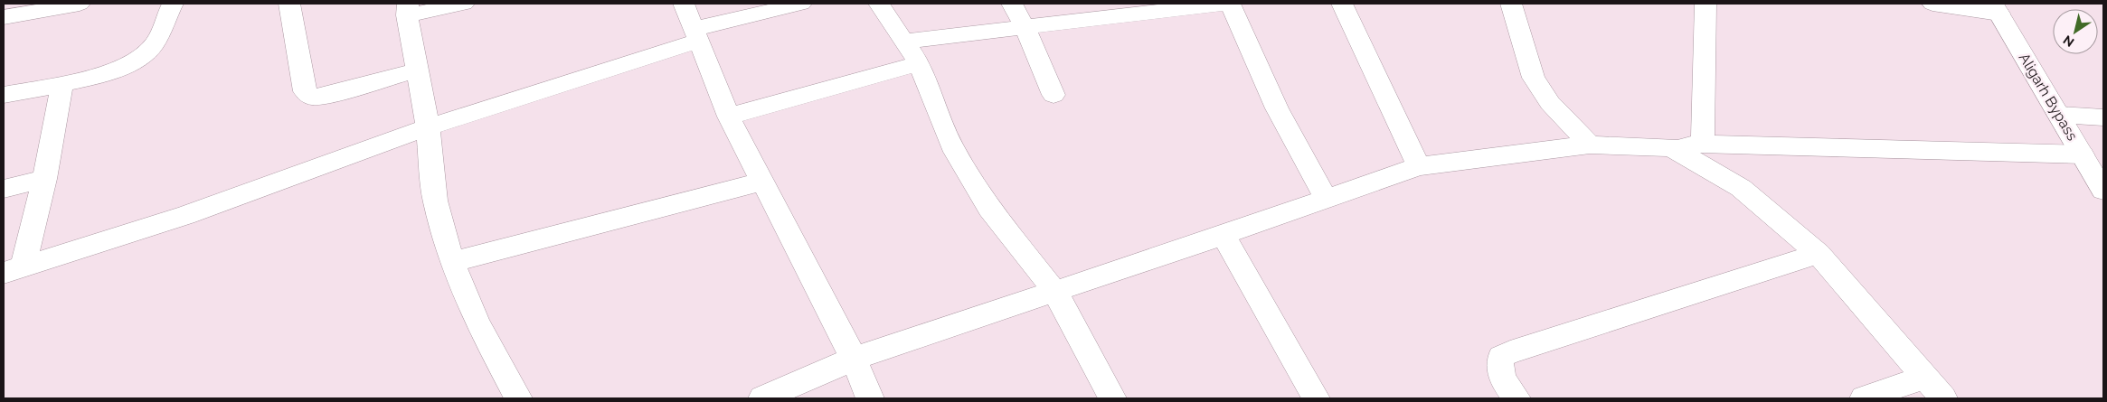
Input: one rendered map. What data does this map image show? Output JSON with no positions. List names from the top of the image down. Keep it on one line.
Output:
{"streets":{"main road":["Aligarh Bypass"]},"north":"bottom left"}
